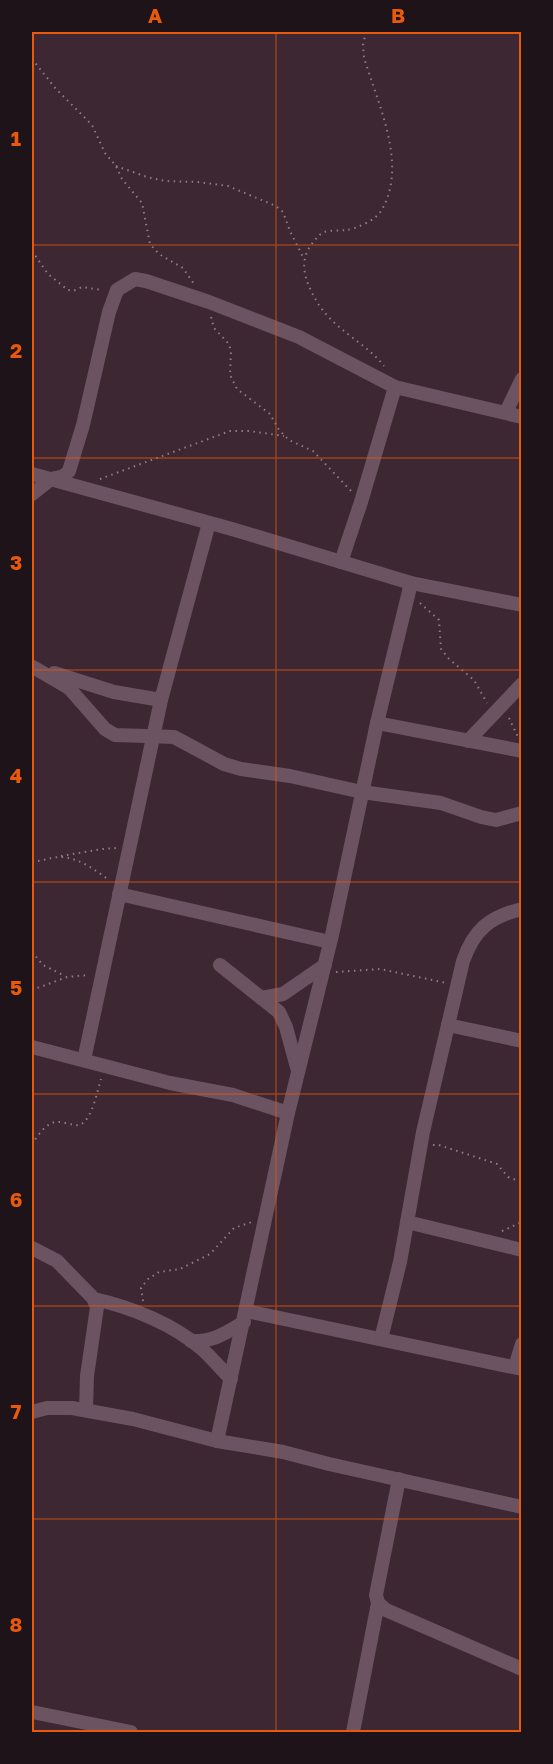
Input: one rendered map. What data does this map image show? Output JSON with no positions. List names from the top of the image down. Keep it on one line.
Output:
{"grid":{"columns":["A","B"],"rows":["1","2","3","4","5","6","7","8"]}}
